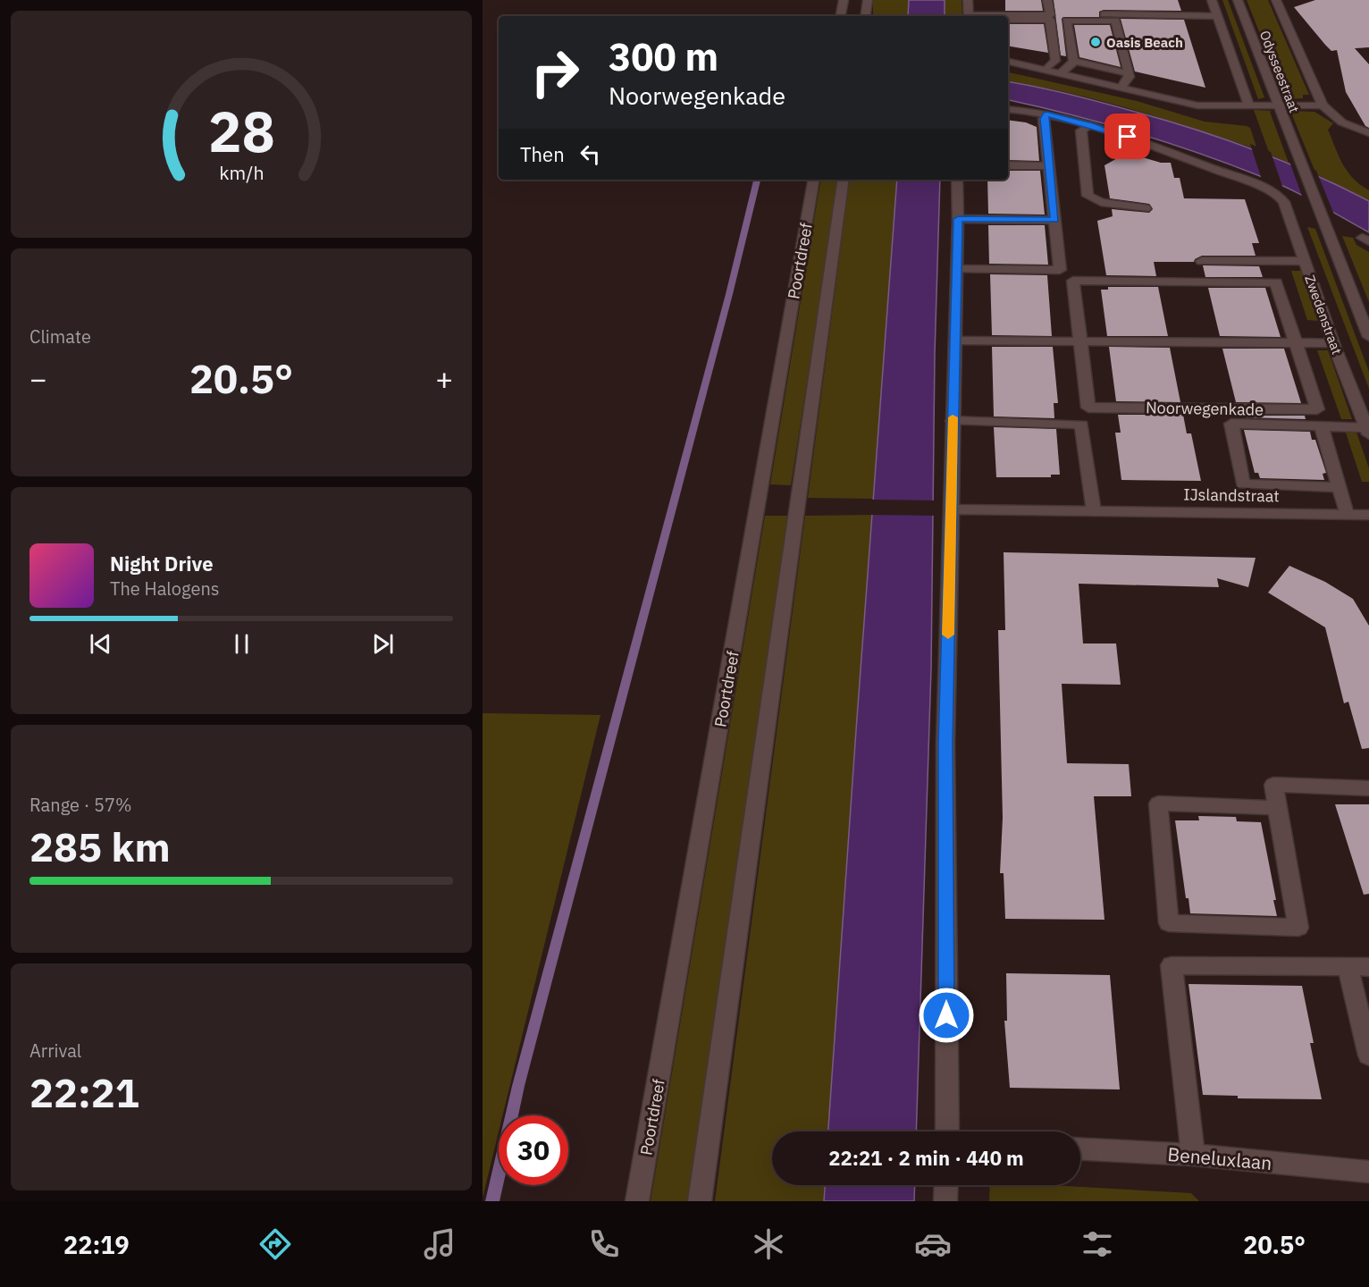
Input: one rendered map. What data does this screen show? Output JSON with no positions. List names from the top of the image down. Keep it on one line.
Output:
{"streets":{"street":["Odysseestraat","Poortdreef","Zwedenstraat","Noorwegenkade","IJslandstraat","Beneluxlaan"]},"crossings":[["Zwedenstraat","IJslandstraat"]],"places":["Oasis Beach"],"page":{"turn":["300 m","Noorwegenkade"],"then":"Then","tile":["Climate",["Range · 57%","285 km"],["Arrival","22:21"]],"heat":["−","20.5°","+"],"song":["Night Drive","The Halogens"],"limit":"30","trip":"22:21 · 2 min · 440 m","tabs":["22:19","20.5°"],"gauge":["28","km/h"]}}
